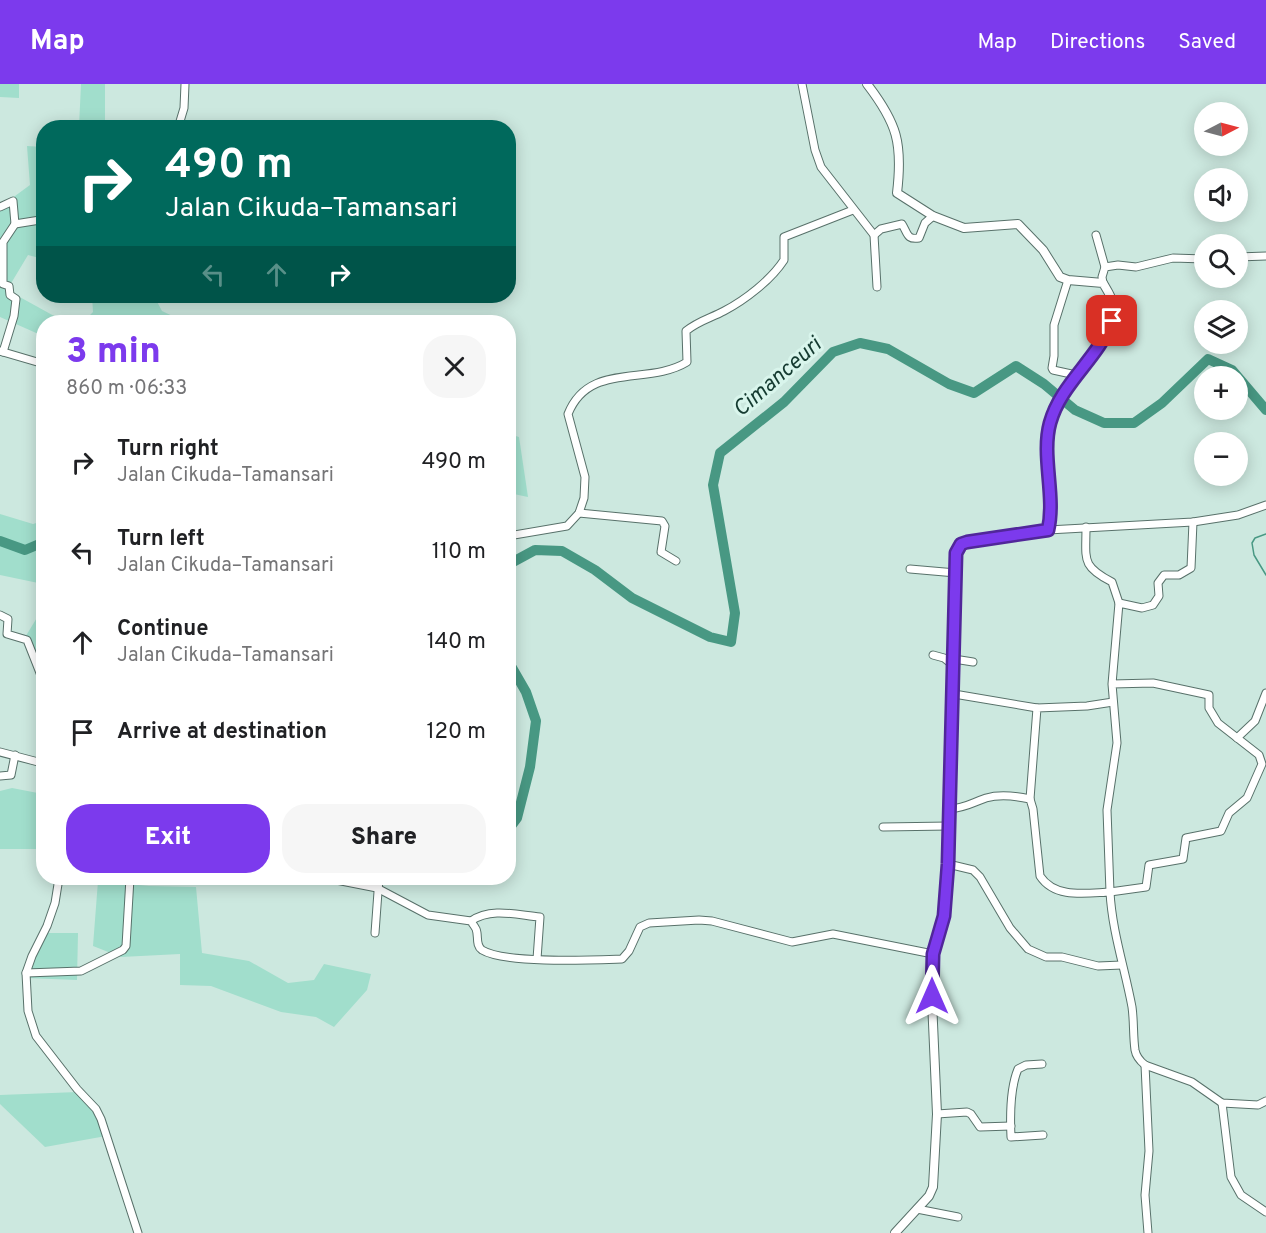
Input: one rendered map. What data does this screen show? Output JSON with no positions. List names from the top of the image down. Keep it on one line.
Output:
{"water":["Cimanceuri"],"north":"right","page":{"header":"Map","nav":["Map","Directions","Saved"],"map_buttons":["+","−"],"turn":["490 m","Jalan Cikuda–Tamansari"],"heading":["3 min","860 m · 06:33"],"list":[{"name":"Turn right","note":"Jalan Cikuda–Tamansari","value":"490 m"},{"name":"Turn left","note":"Jalan Cikuda–Tamansari","value":"110 m"},{"name":"Continue","note":"Jalan Cikuda–Tamansari","value":"140 m"},{"name":"Arrive at destination","value":"120 m"}],"buttons":["Exit","Share"]}}
